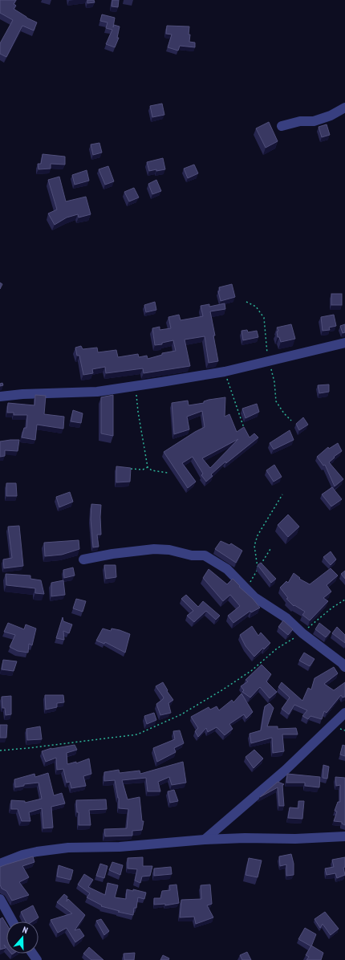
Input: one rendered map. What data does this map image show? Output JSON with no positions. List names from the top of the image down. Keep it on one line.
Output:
{"north":"top"}
